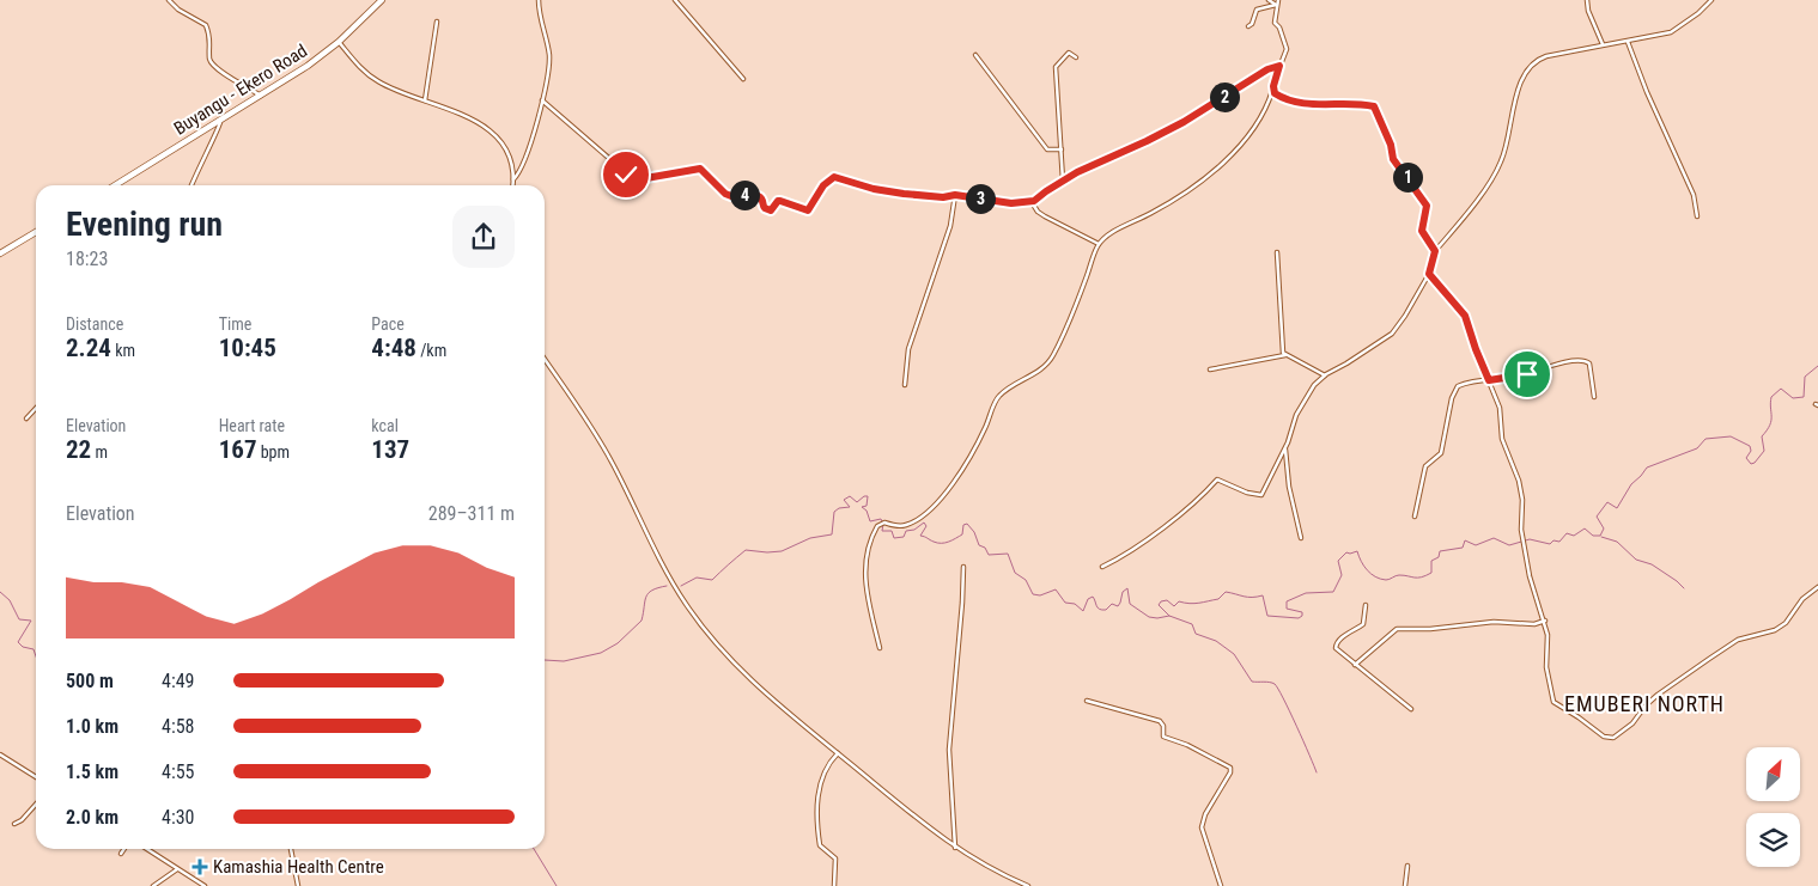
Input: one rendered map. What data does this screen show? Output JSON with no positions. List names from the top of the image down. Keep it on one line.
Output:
{"streets":{"main road":["Buyangu - Ekero Road"]},"districts":["EMUBERI NORTH"],"places":{"health":["Kamashia Health Centre"]},"north":"top right","page":{"pins":["2","1","4","3"],"heading":["Evening run","18:23"],"stats":[["Distance","2.24 km"],["Time","10:45"],["Pace","4:48 /km"],["Elevation","22 m"],["Heart rate","167 bpm"],["kcal","137"]],"chart":["Elevation","289–311 m"],"list":[{"name":"500 m","note":"4:49"},{"name":"1.0 km","note":"4:58"},{"name":"1.5 km","note":"4:55"},{"name":"2.0 km","note":"4:30"}]}}
